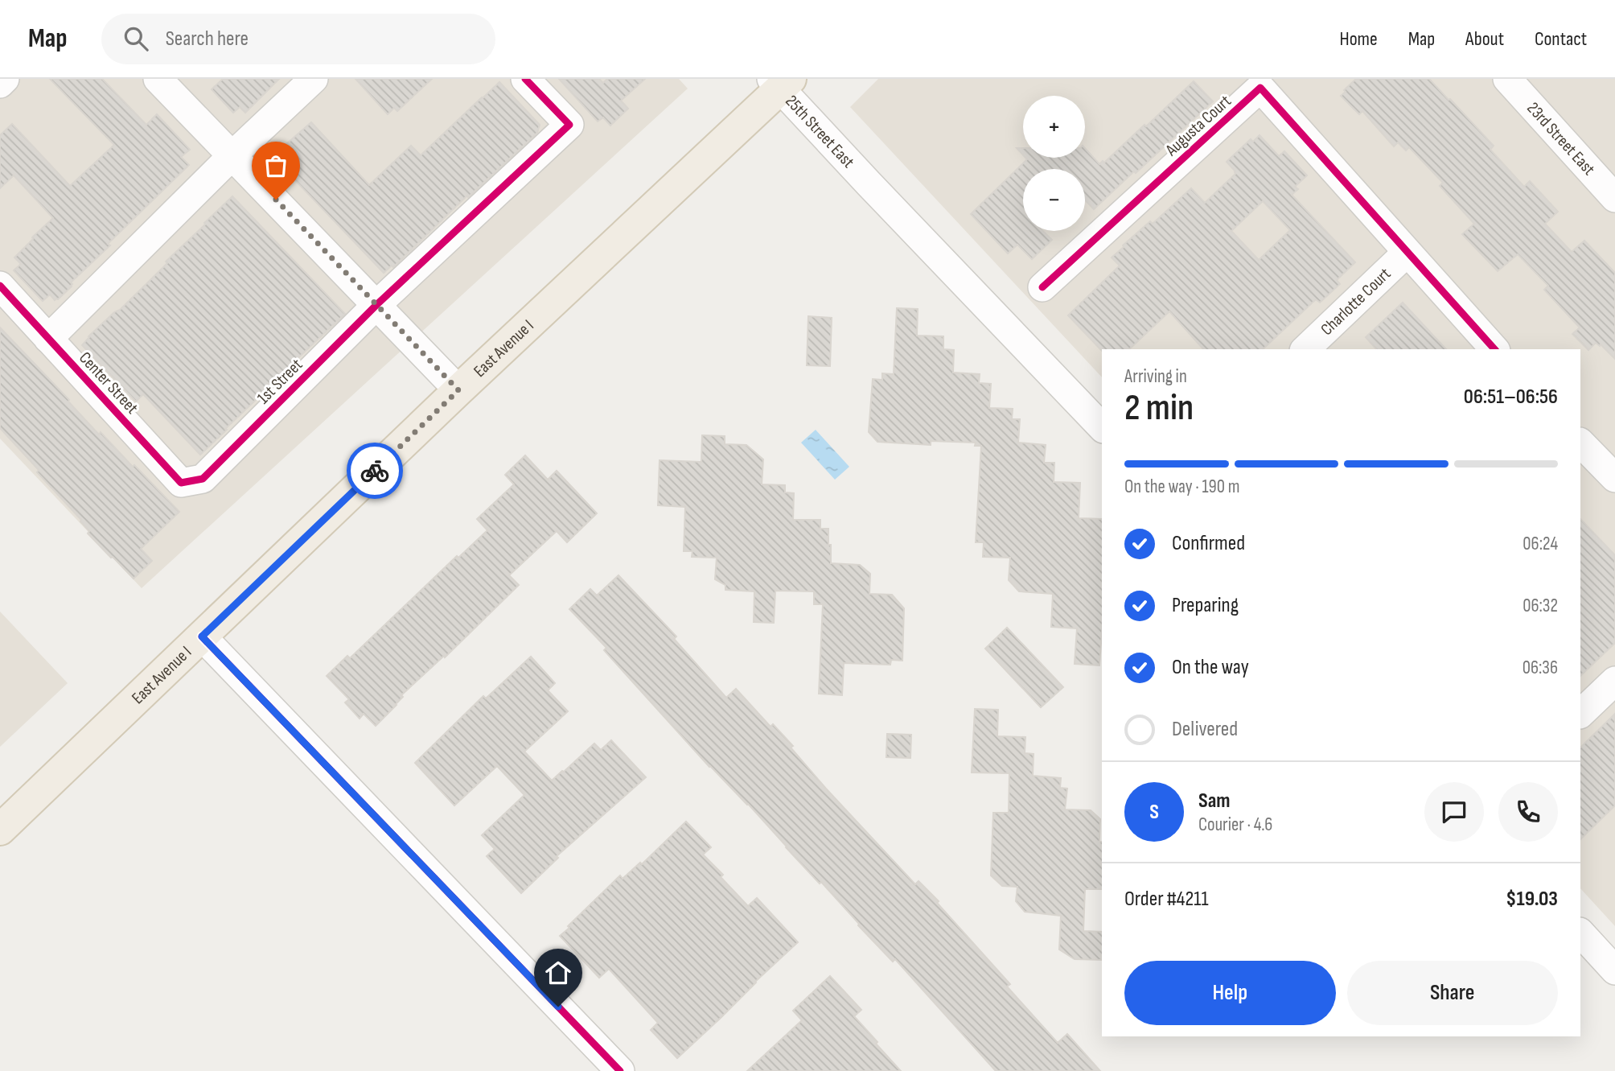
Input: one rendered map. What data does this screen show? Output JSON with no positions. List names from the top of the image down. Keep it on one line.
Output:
{"streets":{"main road":["East Avenue I"],"street":["Augusta Court","25th Street East","23rd Street East","Charlotte Court","1st Street","Center Street"]},"crossings":[["Augusta Court","Charlotte Court"],["25th Street East","East Avenue I"],["1st Street","Center Street"]],"page":{"header":"Map","search":"Search here","nav":["Home","Map","About","Contact"],"map_buttons":["+","−"],"heading":["2 min","Arriving in","06:51–06:56"],"panel":["Sam","Courier · 4.6","Order #4211","$19.03"],"bar":"On the way · 190 m","list":[["Confirmed","06:24"],["Preparing","06:32"],["On the way","06:36"],"Delivered"],"round":"S","buttons":["Help","Share"]}}
